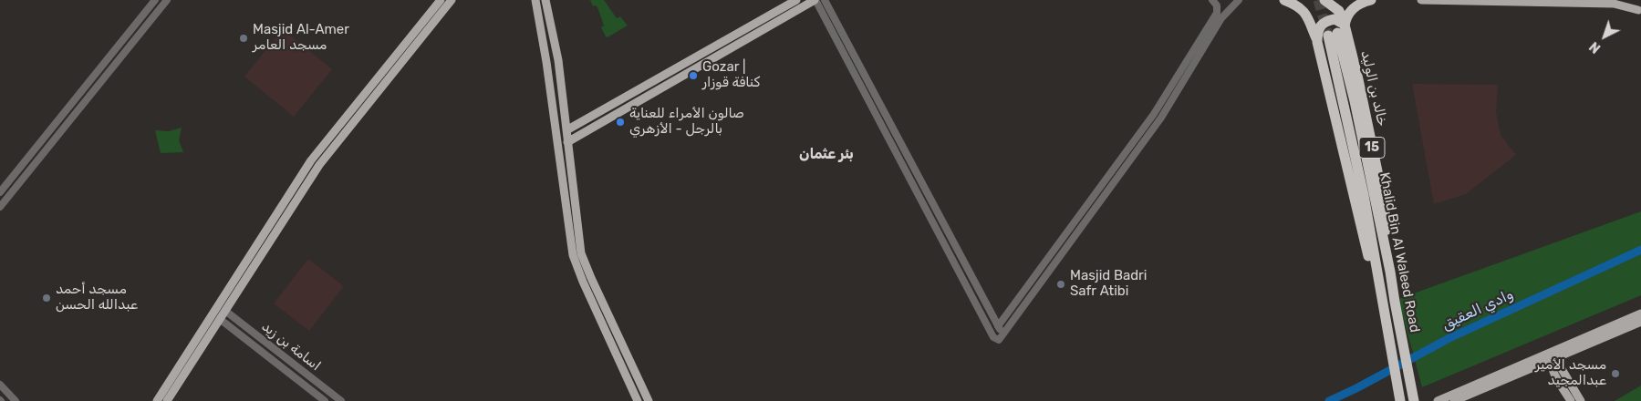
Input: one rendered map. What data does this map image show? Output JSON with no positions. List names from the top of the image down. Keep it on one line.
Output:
{"streets":{"highway":["خالد بن الوليد","15","Khalid Bin Al Waleed Road"],"street":["اسامة بن زید"]},"crossings":[["خالد بن الوليد","Khalid Bin Al Waleed Road"],["15","Khalid Bin Al Waleed Road"]],"districts":["بئر عثمان"],"water":["وادي العقيق"],"places":["Masjid Al-Amer مسجد العامر","Gozar | كنافة قوزار","صالون الأمراء للعناية بالرجل - الأزهري","Masjid Badri Safr Atibi","مسجد أحمد عبدالله الحسن","مسجد الأمير عبدالمجيد"],"north":"bottom left"}
